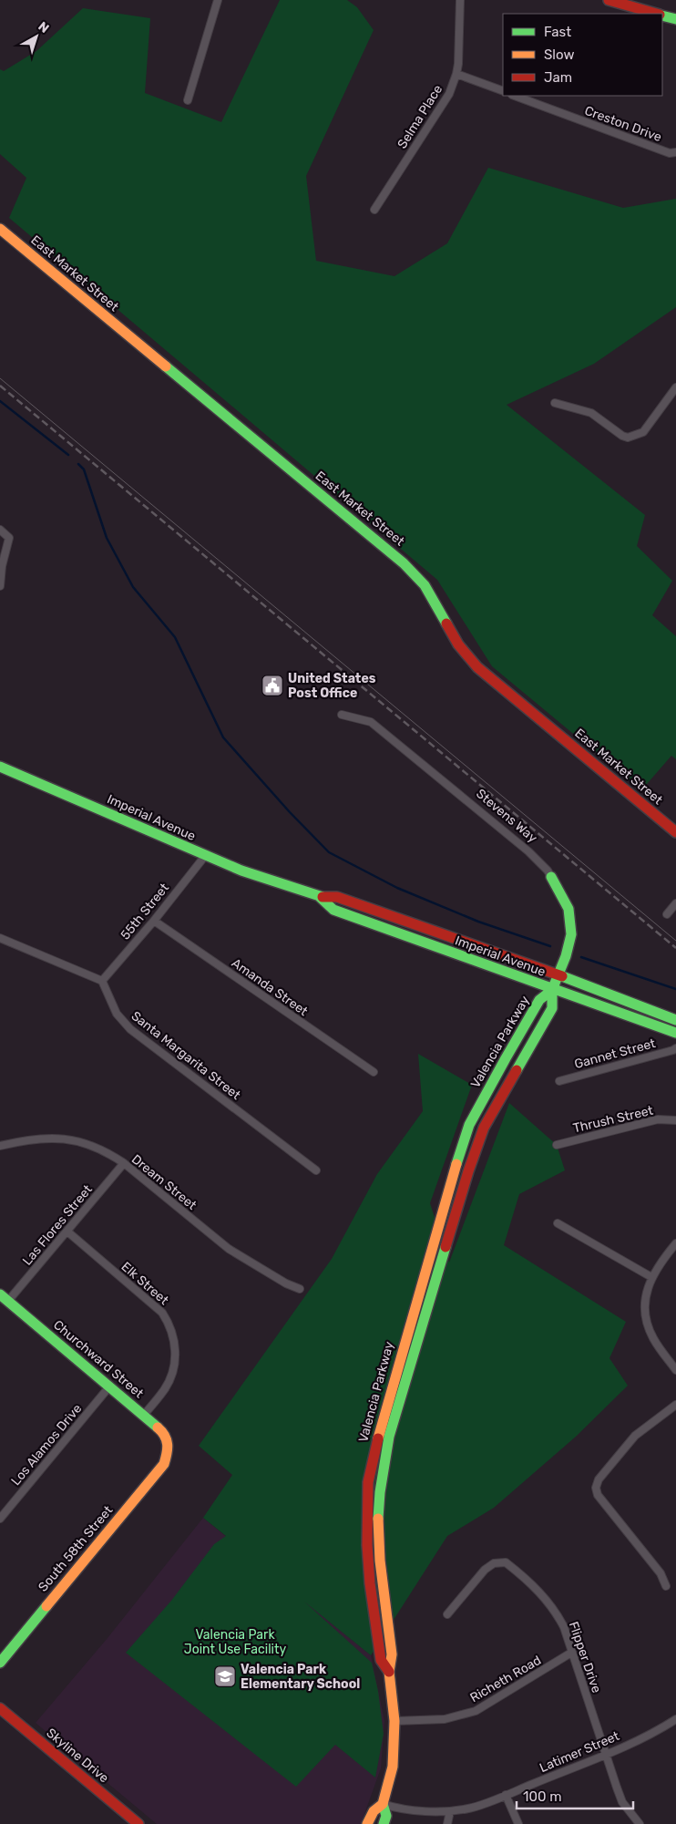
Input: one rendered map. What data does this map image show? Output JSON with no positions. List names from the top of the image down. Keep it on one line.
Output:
{"streets":{"main road":["East Market Street","Stevens Way","Imperial Avenue","Valencia Parkway","Churchward Street","South 58th Street","Skyline Drive"],"street":["Selma Place","Creston Drive","55th Street","Amanda Street","Gannet Street","Santa Margarita Street","Thrush Street","Dream Street","Las Flores Street","Elk Street","Los Alamos Drive","Flipper Drive","Richeth Road","Latimer Street"]},"crossings":[["Stevens Way","Imperial Avenue"],["Stevens Way","Valencia Parkway"],["Imperial Avenue","55th Street"],["Imperial Avenue","Valencia Parkway"],["55th Street","Amanda Street"],["55th Street","Santa Margarita Street"],["Valencia Parkway","Richeth Road"],["Valencia Parkway","Latimer Street"],["Dream Street","Las Flores Street"],["Las Flores Street","Elk Street"],["Las Flores Street","Churchward Street"],["Elk Street","Churchward Street"],["Churchward Street","Los Alamos Drive"],["Churchward Street","South 58th Street"],["Flipper Drive","Richeth Road"],["Flipper Drive","Latimer Street"]],"parks":["Valencia Park Joint Use Facility"],"places":{"public building":["United States Post Office"],"school or university":["Valencia Park Elementary School"]},"legend":["Fast","Slow","Jam"],"scale_bar":"100 m","north":"top right"}
